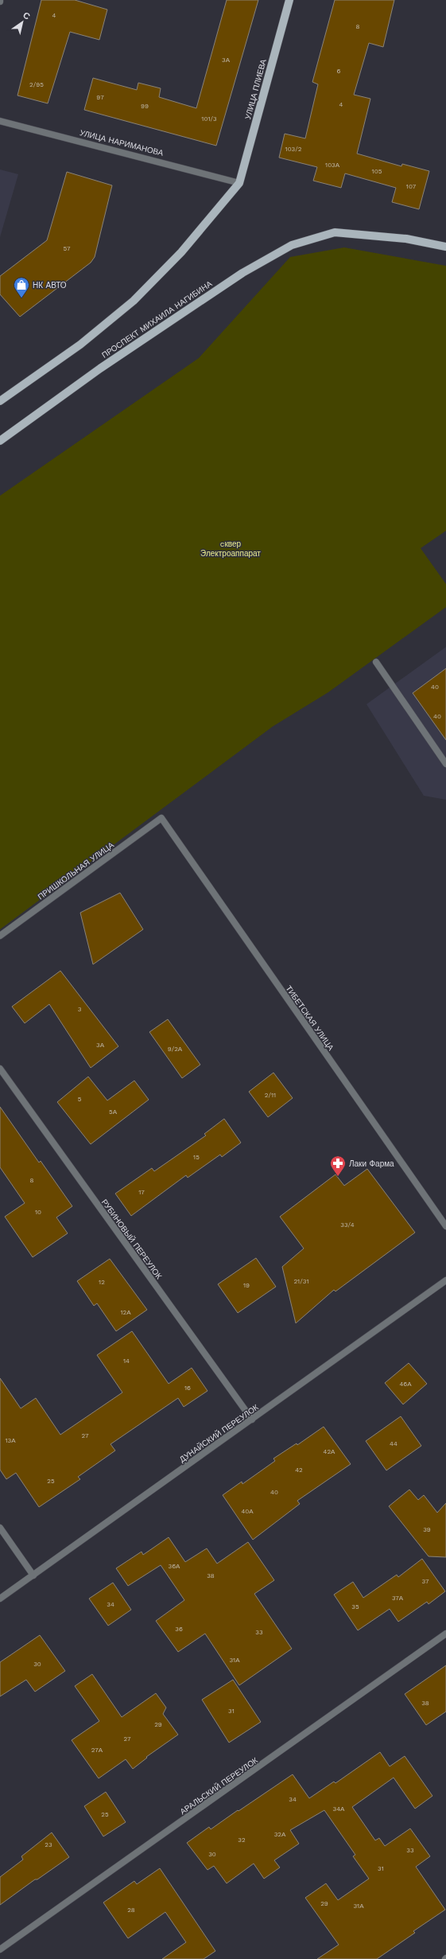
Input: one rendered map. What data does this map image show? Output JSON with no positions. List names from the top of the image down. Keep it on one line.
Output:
{"streets":{"main road":["УЛИЦА ПЛИЕВА","ПРОСПЕКТ МИХАИЛА НАГИБИНА"],"street":["УЛИЦА НАРИМАНОВА","ПРИШКОЛЬНАЯ УЛИЦА","ТИБЕТСКАЯ УЛИЦА","РУБИНОВЫЙ ПЕРЕУЛОК","ДУНАЙСКИЙ ПЕРЕУЛОК","АРАЛЬСКИЙ ПЕРЕУЛОК"]},"crossings":[["УЛИЦА ПЛИЕВА","УЛИЦА НАРИМАНОВА"],["ПРИШКОЛЬНАЯ УЛИЦА","ТИБЕТСКАЯ УЛИЦА"],["РУБИНОВЫЙ ПЕРЕУЛОК","ДУНАЙСКИЙ ПЕРЕУЛОК"]],"parks":["cквер Электроаппарат"],"places":{"shop":["НК АВТО"],"pharmacy":["Лаки Фарма"]},"house_numbers":["4","8","3А","6","2/95","97","4","99","101/3","103/2","103А","105","107","57","40","40","3","3А","9/2А","2/11","5","5А","15","8","17","10","33/4","21/31","12","19","12А","14","46А","16","27","13А","44","42А","42","25","40","40А","39","36А","38","37","37А","34","35","36","33","31А","30","38","31","29","27","27А","34","34А","25","32А","32","23","33","30","31","29","31А","28"],"north":"top right"}
